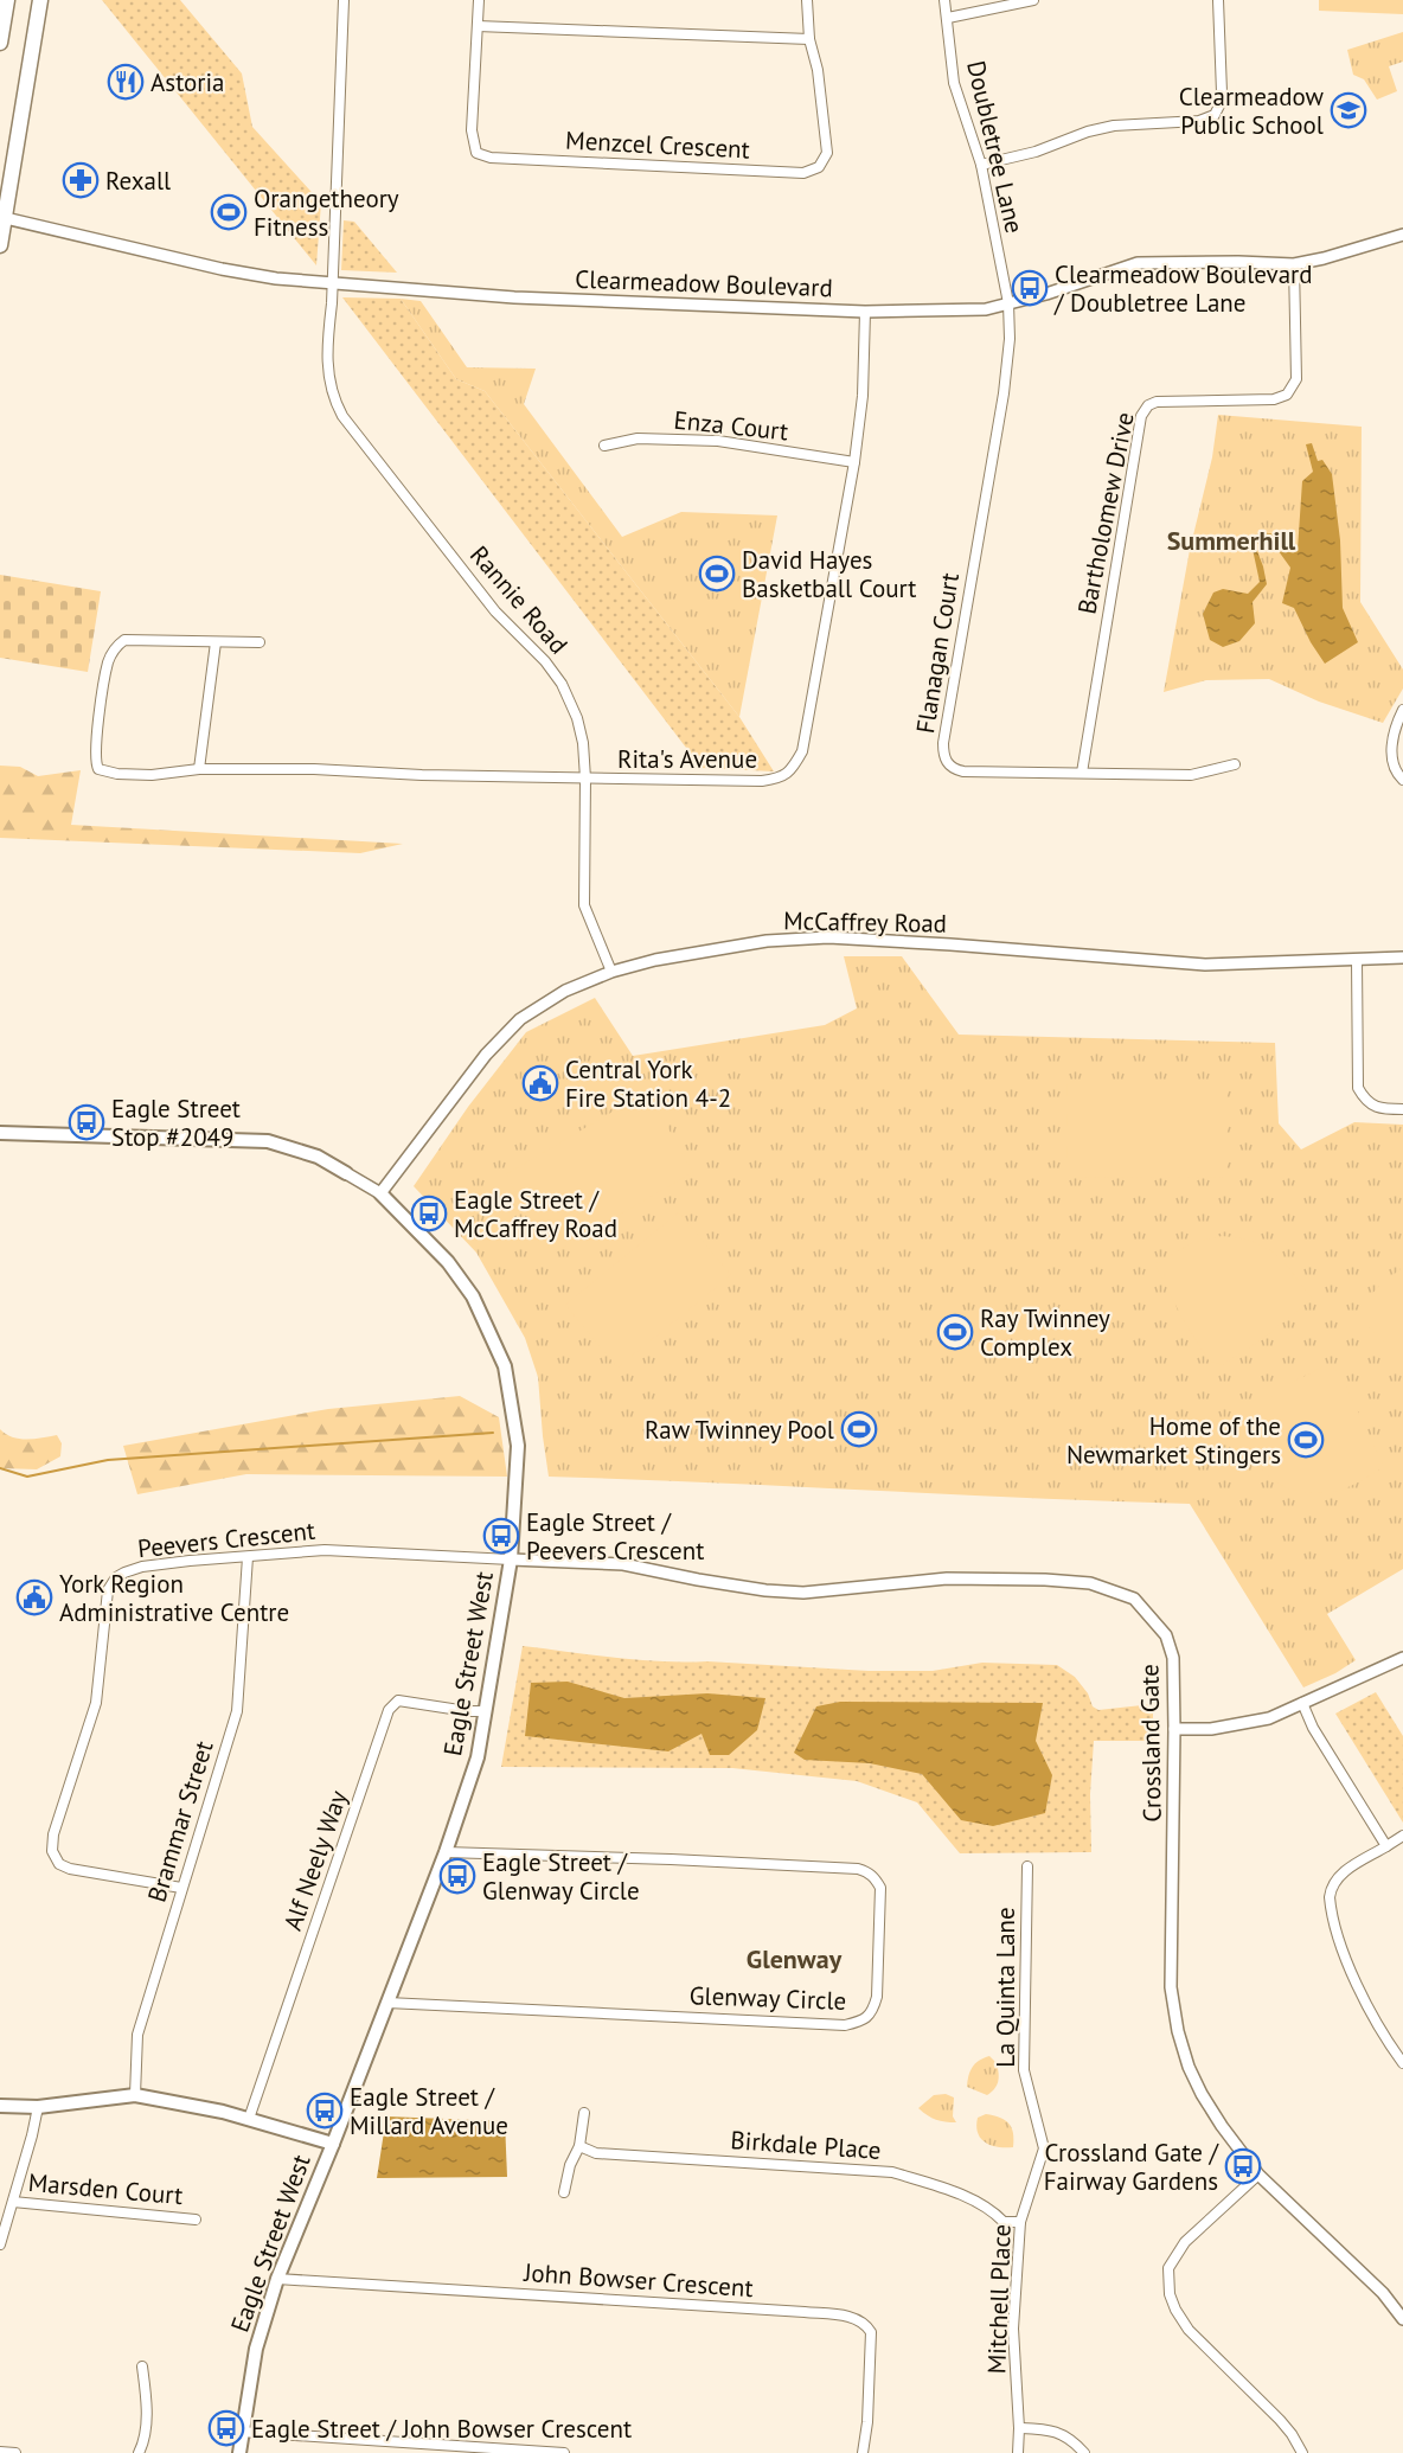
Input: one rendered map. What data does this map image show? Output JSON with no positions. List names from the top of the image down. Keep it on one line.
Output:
{"streets":{"main road":["Eagle Street West"],"street":["Menzcel Crescent","Doubletree Lane","Clearmeadow Boulevard","Enza Court","Bartholomew Drive","Rannie Road","Flanagan Court","Rita's Avenue","McCaffrey Road","Peevers Crescent","Crossland Gate","Brammar Street","Alf Neely Way","La Quinta Lane","Glenway Circle","Birkdale Place","Marsden Court","John Bowser Crescent","Mitchell Place"]},"crossings":[["Doubletree Lane","Clearmeadow Boulevard"],["Doubletree Lane","Flanagan Court"],["Clearmeadow Boulevard","Bartholomew Drive"],["Clearmeadow Boulevard","Rannie Road"],["Clearmeadow Boulevard","Flanagan Court"],["Clearmeadow Boulevard","Rita's Avenue"],["Enza Court","Rita's Avenue"],["Bartholomew Drive","Flanagan Court"],["Rannie Road","Rita's Avenue"],["Rannie Road","McCaffrey Road"],["McCaffrey Road","Eagle Street West"],["Peevers Crescent","Eagle Street West"],["Peevers Crescent","Crossland Gate"],["Peevers Crescent","Brammar Street"],["Eagle Street West","Crossland Gate"],["Eagle Street West","Alf Neely Way"],["Eagle Street West","Glenway Circle"],["Eagle Street West","John Bowser Crescent"],["La Quinta Lane","Mitchell Place"],["Birkdale Place","Mitchell Place"]],"districts":["Summerhill","Glenway"],"places":{"restaurant":["Astoria"],"school or university":["Clearmeadow Public School"],"pharmacy":["Rexall"],"sports":["Orangetheory Fitness","David Hayes Basketball Court","Ray Twinney Complex","Raw Twinney Pool","Home of the Newmarket Stingers"],"bus stop":["Clearmeadow Boulevard / Doubletree Lane","Eagle Street Stop #2049","Eagle Street / McCaffrey Road","Eagle Street / Peevers Crescent","Eagle Street / Glenway Circle","Eagle Street / Millard Avenue","Crossland Gate / Fairway Gardens","Eagle Street / John Bowser Crescent"],"public building":["Central York Fire Station 4-2","York Region Administrative Centre"]}}
